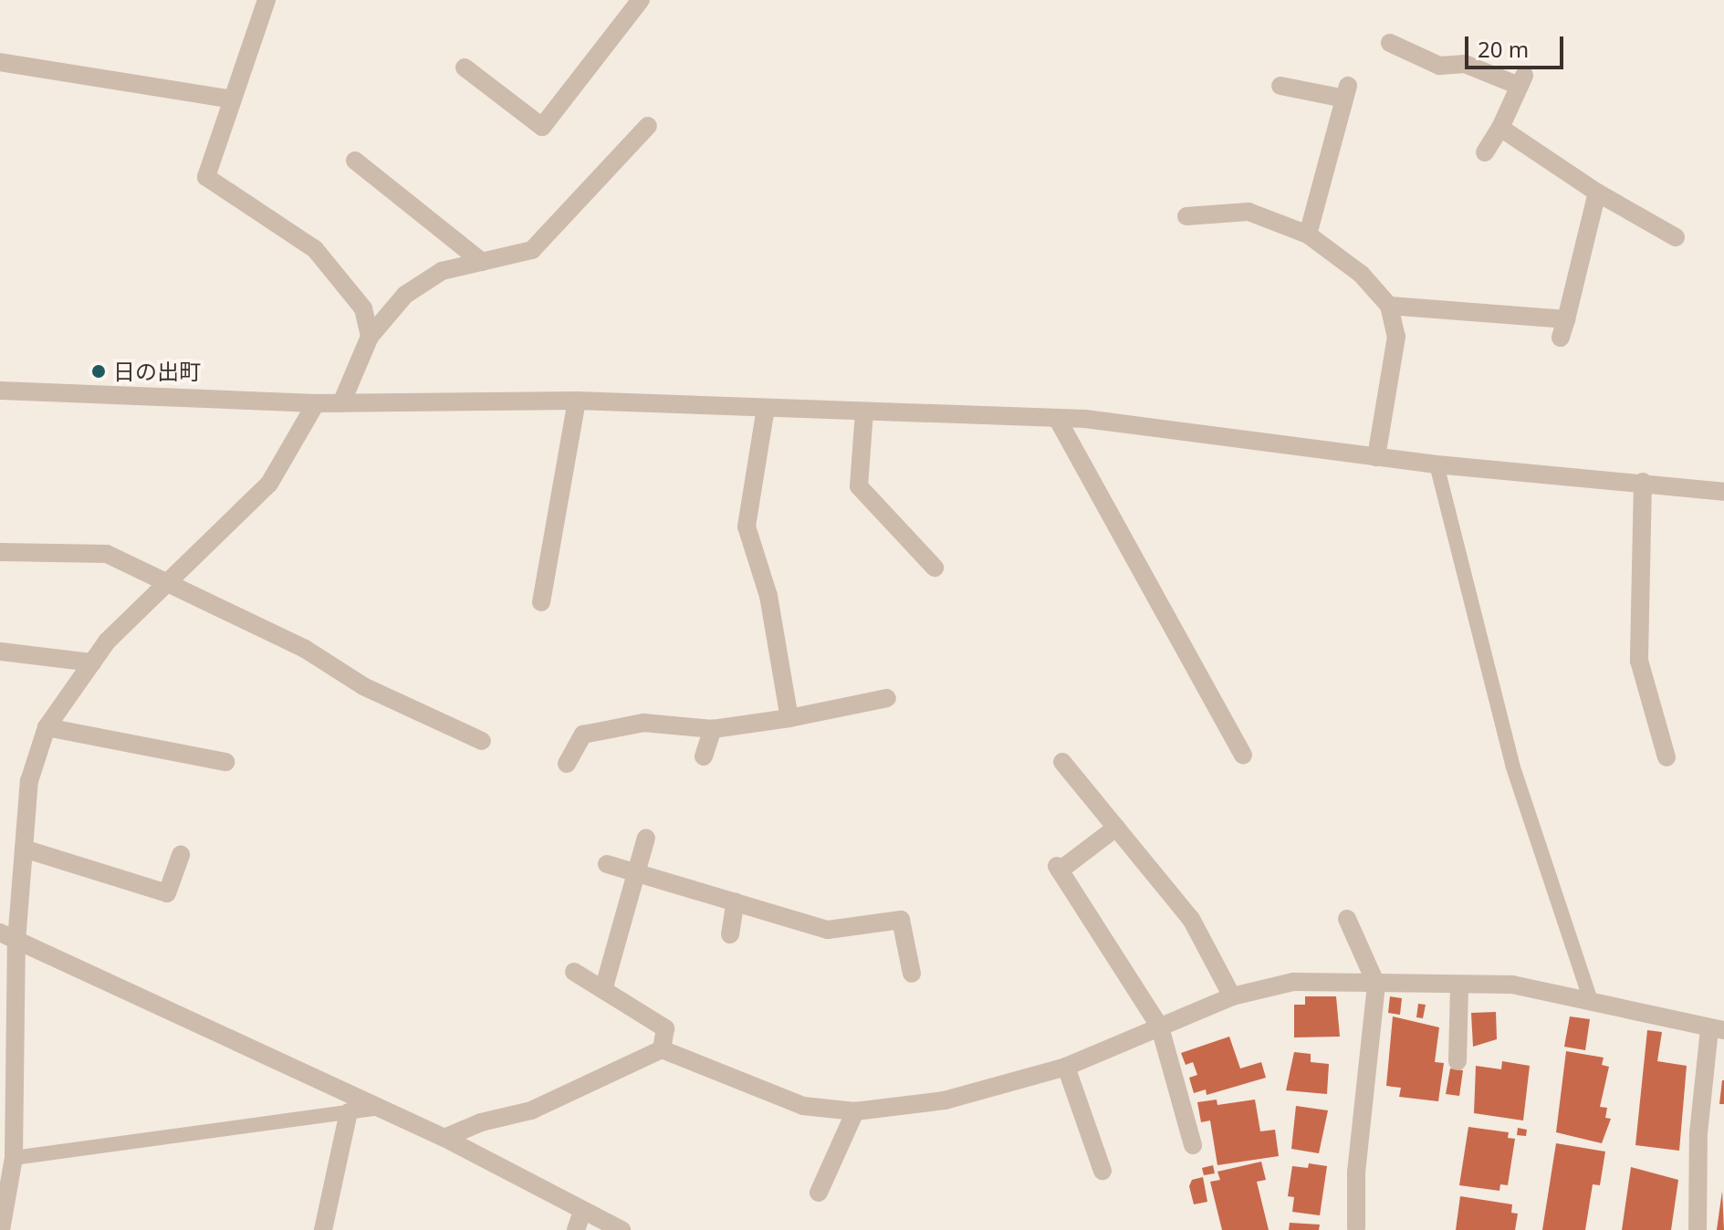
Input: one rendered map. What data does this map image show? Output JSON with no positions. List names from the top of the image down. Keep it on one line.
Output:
{"places":["日の出町"],"scale_bar":"20 m"}
